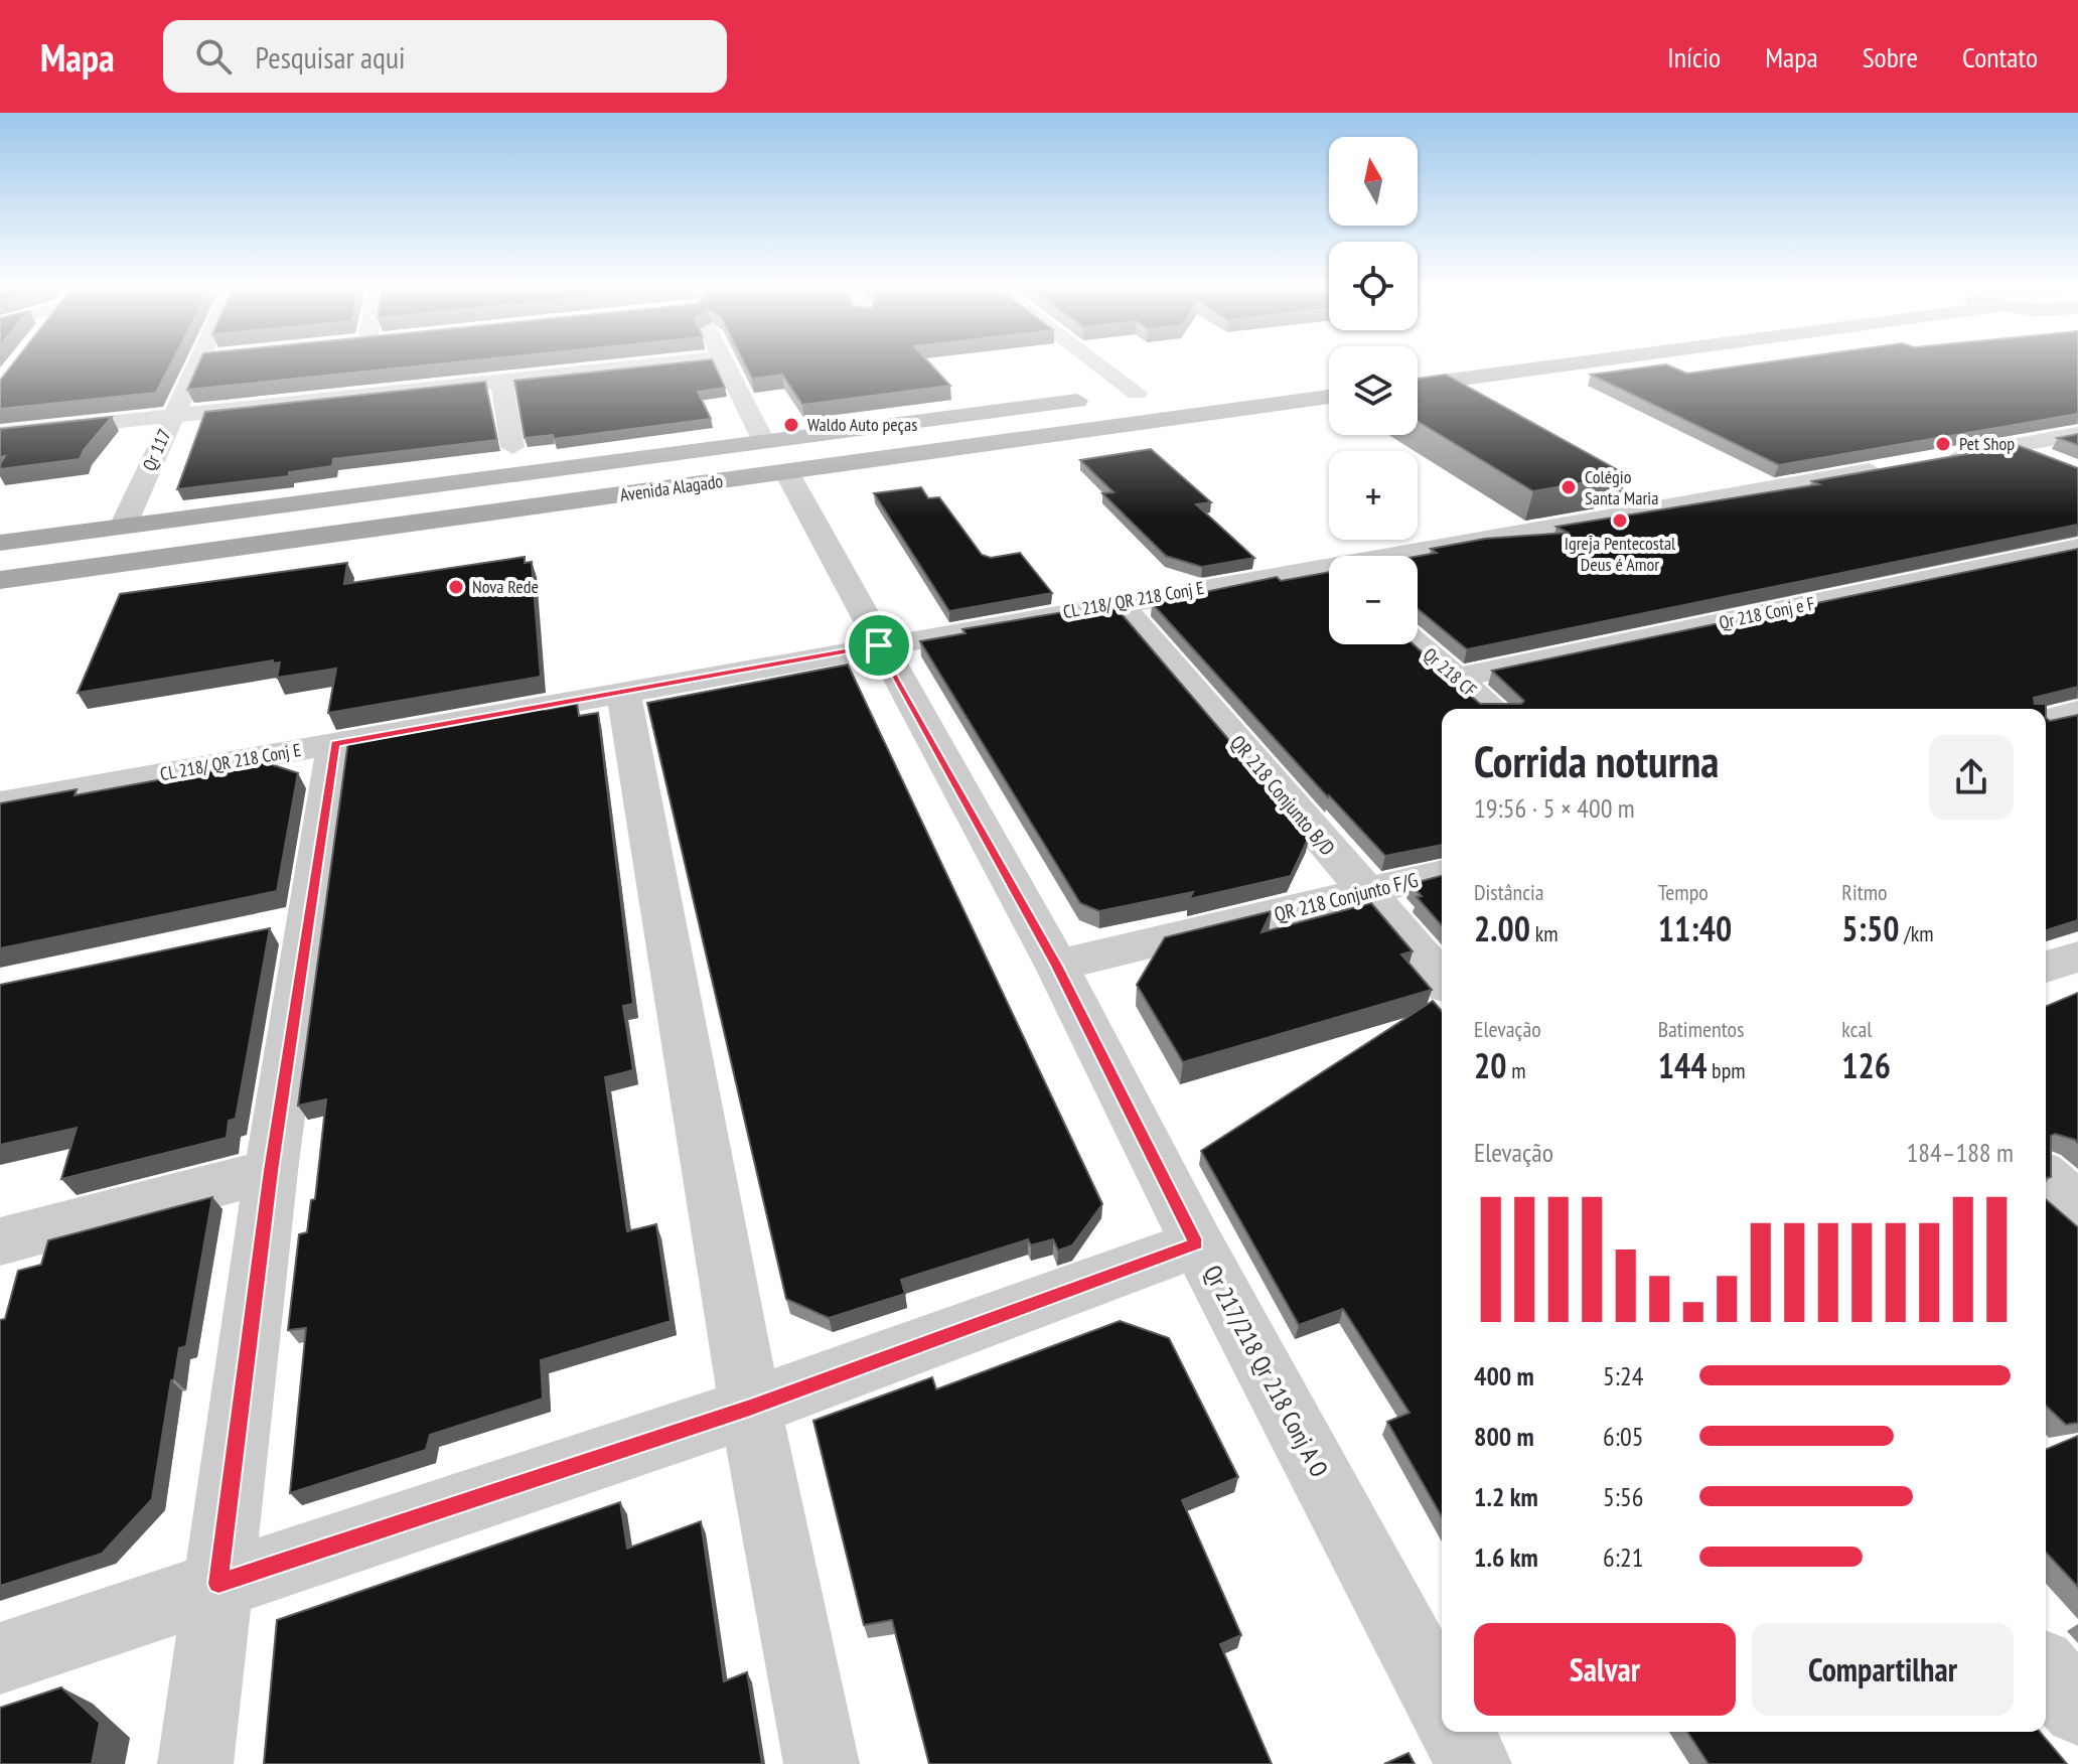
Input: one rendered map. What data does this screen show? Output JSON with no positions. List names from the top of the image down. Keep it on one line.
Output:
{"streets":{"main road":["Avenida Alagado"],"street":["Qr 117","CL 218/ QR 218 Conj E","Qr 218 Conj e F","Qr 218 CF","QR 218 Conjunto B/D","QR 218 Conjunto F/G","Qr 217/218 Qr 218 Conj A O"]},"crossings":[["Qr 117","Avenida Alagado"],["Avenida Alagado","Qr 217/218 Qr 218 Conj A O"],["CL 218/ QR 218 Conj E","QR 218 Conjunto B/D"],["CL 218/ QR 218 Conj E","Qr 217/218 Qr 218 Conj A O"],["Qr 218 Conj e F","Qr 218 CF"],["QR 218 Conjunto B/D","QR 218 Conjunto F/G"],["QR 218 Conjunto F/G","Qr 217/218 Qr 218 Conj A O"]],"places":["Waldo Auto peças","Pet Shop","Colégio Santa Maria","Igreja Pentecostal Deus é Amor","Nova Rede"],"north":"top","page":{"header":"Mapa","search":"Pesquisar aqui","nav":["Início","Mapa","Sobre","Contato"],"map_buttons":["+","−"],"heading":["Corrida noturna","19:56 · 5 × 400 m"],"stats":[["Distância","2.00 km"],["Tempo","11:40"],["Ritmo","5:50 /km"],["Elevação","20 m"],["Batimentos","144 bpm"],["kcal","126"]],"chart":["Elevação","184–188 m"],"list":[{"name":"400 m","note":"5:24"},{"name":"800 m","note":"6:05"},{"name":"1.2 km","note":"5:56"},{"name":"1.6 km","note":"6:21"}],"buttons":["Salvar","Compartilhar"]}}
